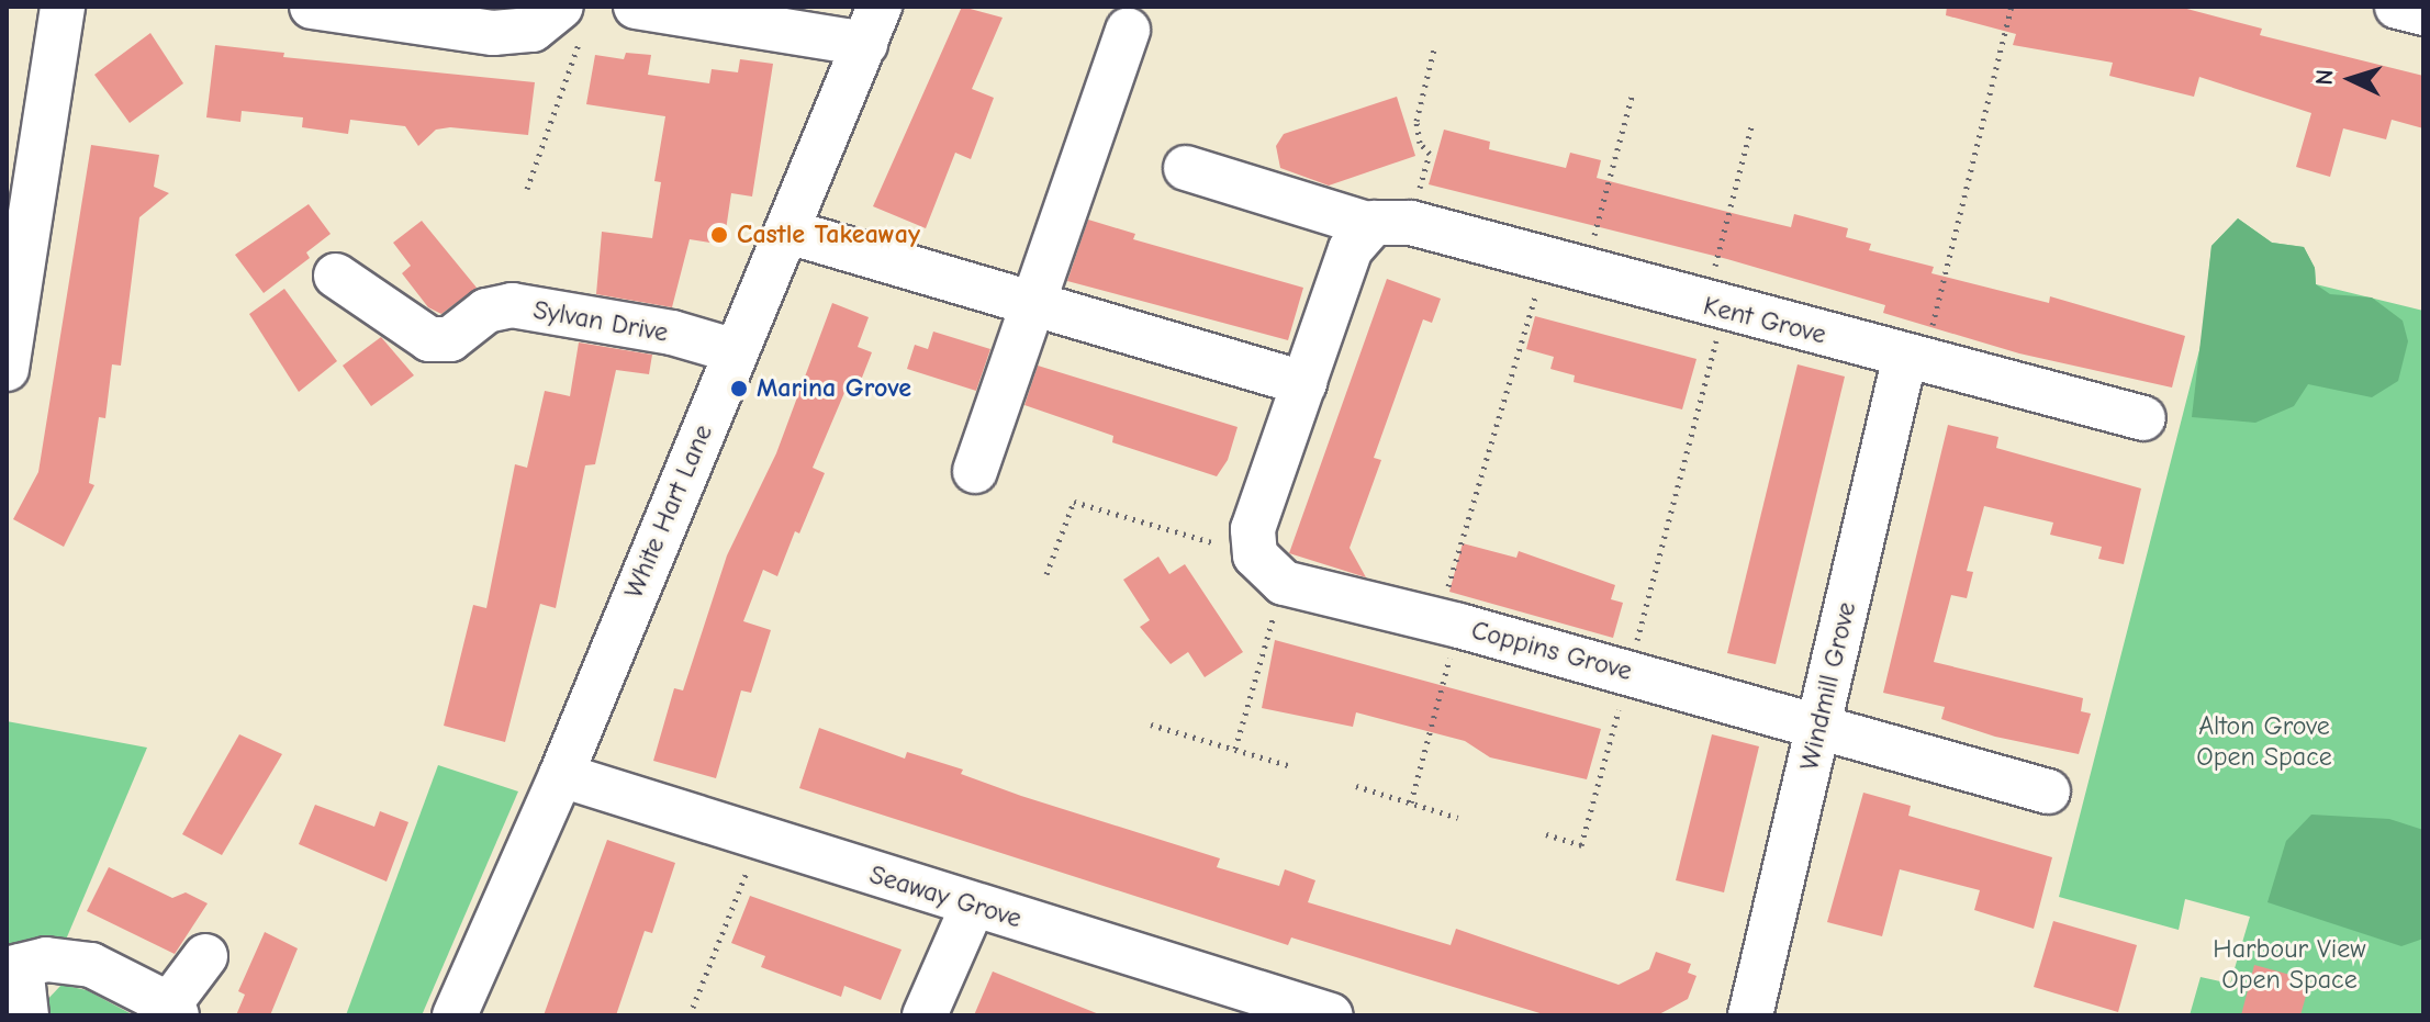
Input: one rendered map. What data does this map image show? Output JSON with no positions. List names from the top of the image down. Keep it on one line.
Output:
{"streets":{"street":["Kent Grove","Sylvan Drive","White Hart Lane","Coppins Grove","Windmill Grove","Seaway Grove"]},"crossings":[["Kent Grove","Windmill Grove"],["Sylvan Drive","White Hart Lane"],["White Hart Lane","Seaway Grove"],["Coppins Grove","Windmill Grove"]],"parks":["Alton Grove Open Space","Harbour View Open Space"],"places":["Castle Takeaway","Marina Grove"],"north":"left"}
